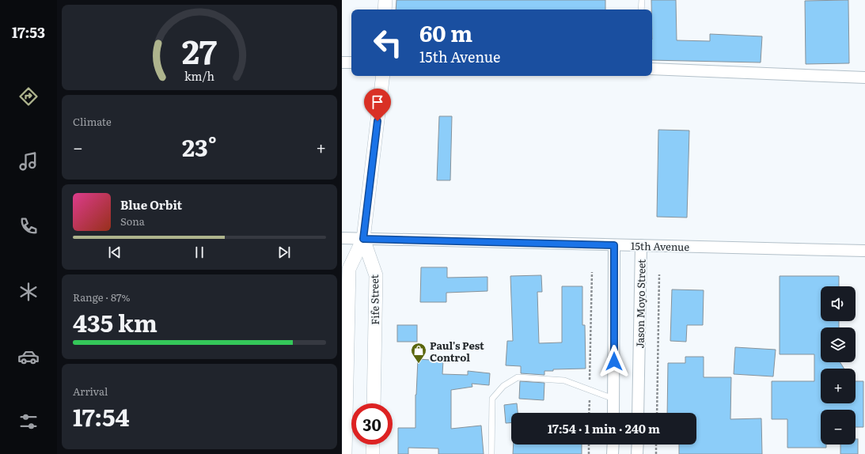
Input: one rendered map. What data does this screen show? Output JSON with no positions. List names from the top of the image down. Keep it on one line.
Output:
{"streets":{"street":["15th Avenue","Fife Street","Jason Moyo Street"]},"crossings":[["15th Avenue","Fife Street"],["15th Avenue","Jason Moyo Street"]],"places":{"shop":["Paul's Pest Control"]},"page":{"tabs":"17:53","turn":["60 m","15th Avenue"],"tile":["Climate",["Range · 87%","435 km"],["Arrival","17:54"]],"heat":["−","23°","+"],"song":["Blue Orbit","Sona"],"map_buttons":["+","−"],"limit":"30","trip":"17:54 · 1 min · 240 m","gauge":["27","km/h"]}}
